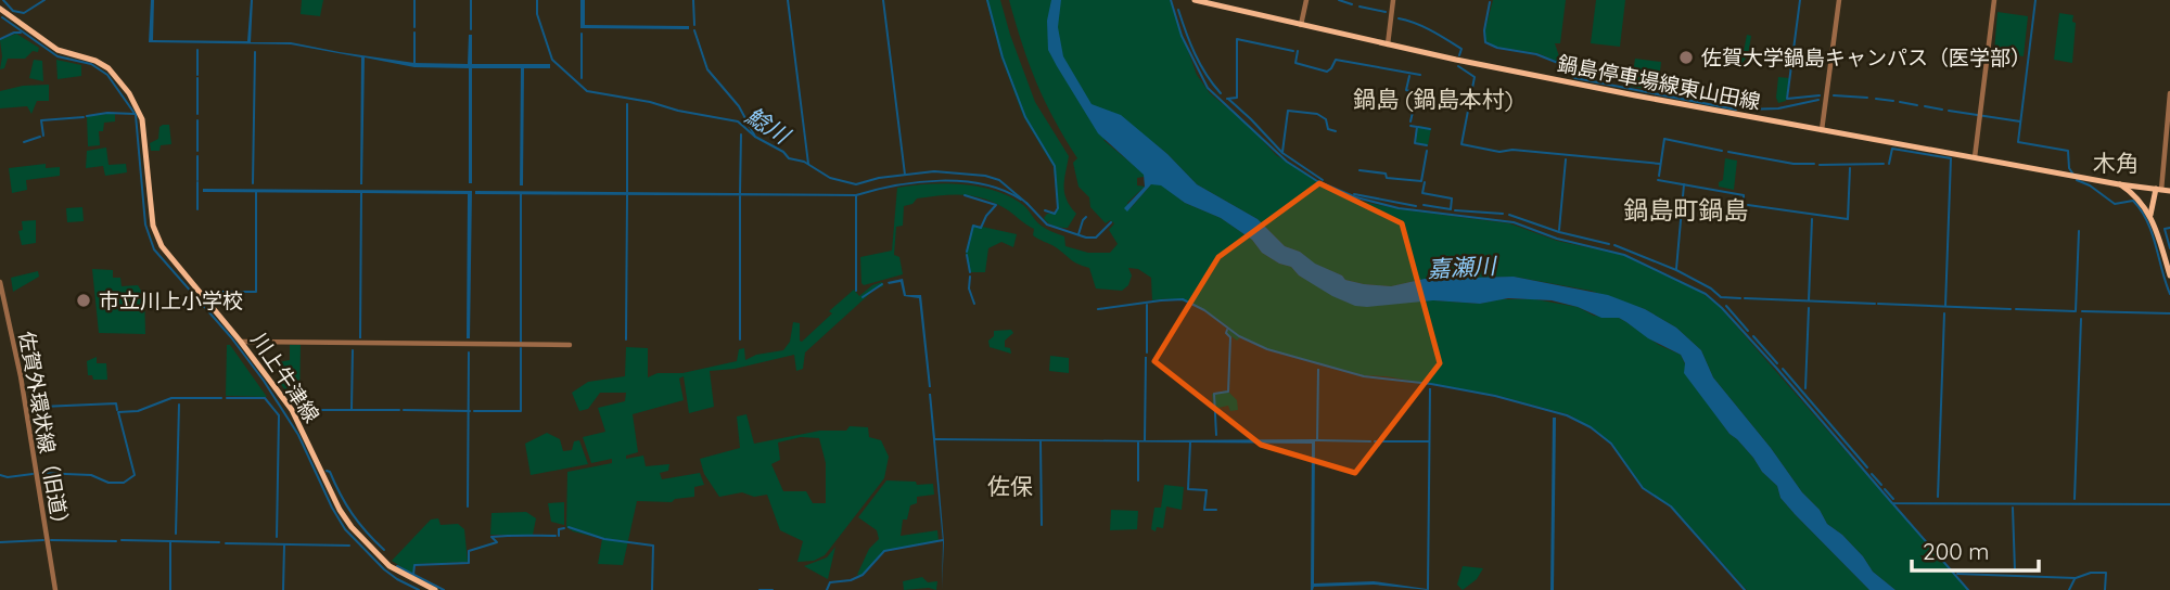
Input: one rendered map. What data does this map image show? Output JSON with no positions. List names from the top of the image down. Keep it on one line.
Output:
{"streets":{"main road":["鍋島停車場線東山田線","川上牛津線"],"street":["佐賀外環状線（旧道）"]},"districts":["鍋島 (鍋島本村)","木角","鍋島町鍋島","佐保"],"water":["鯰川","嘉瀬川"],"places":["佐賀大学鍋島キャンパス（医学部）","市立川上小学校"],"scale_bar":"200 m"}
